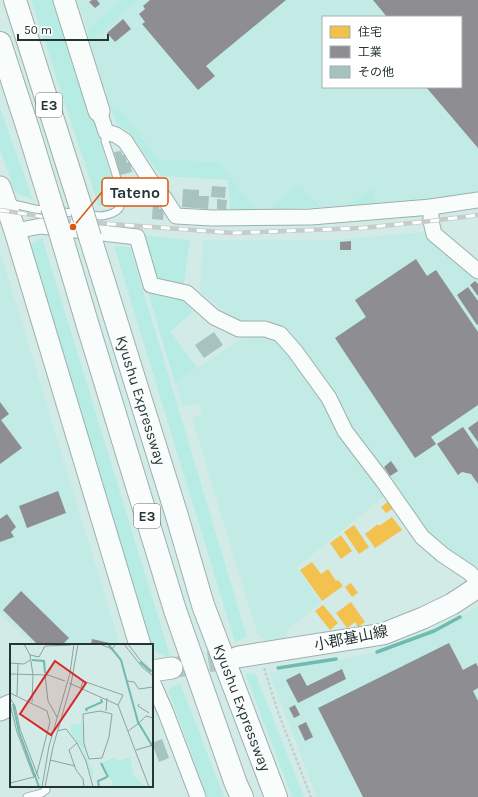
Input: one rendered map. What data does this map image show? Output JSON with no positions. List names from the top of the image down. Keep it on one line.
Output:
{"streets":{"highway":["E3","Kyushu Expressway"],"street":["小郡基山線"]},"places":["Tateno"],"legend":["住宅","工業","その他"],"scale_bar":"50 m"}
